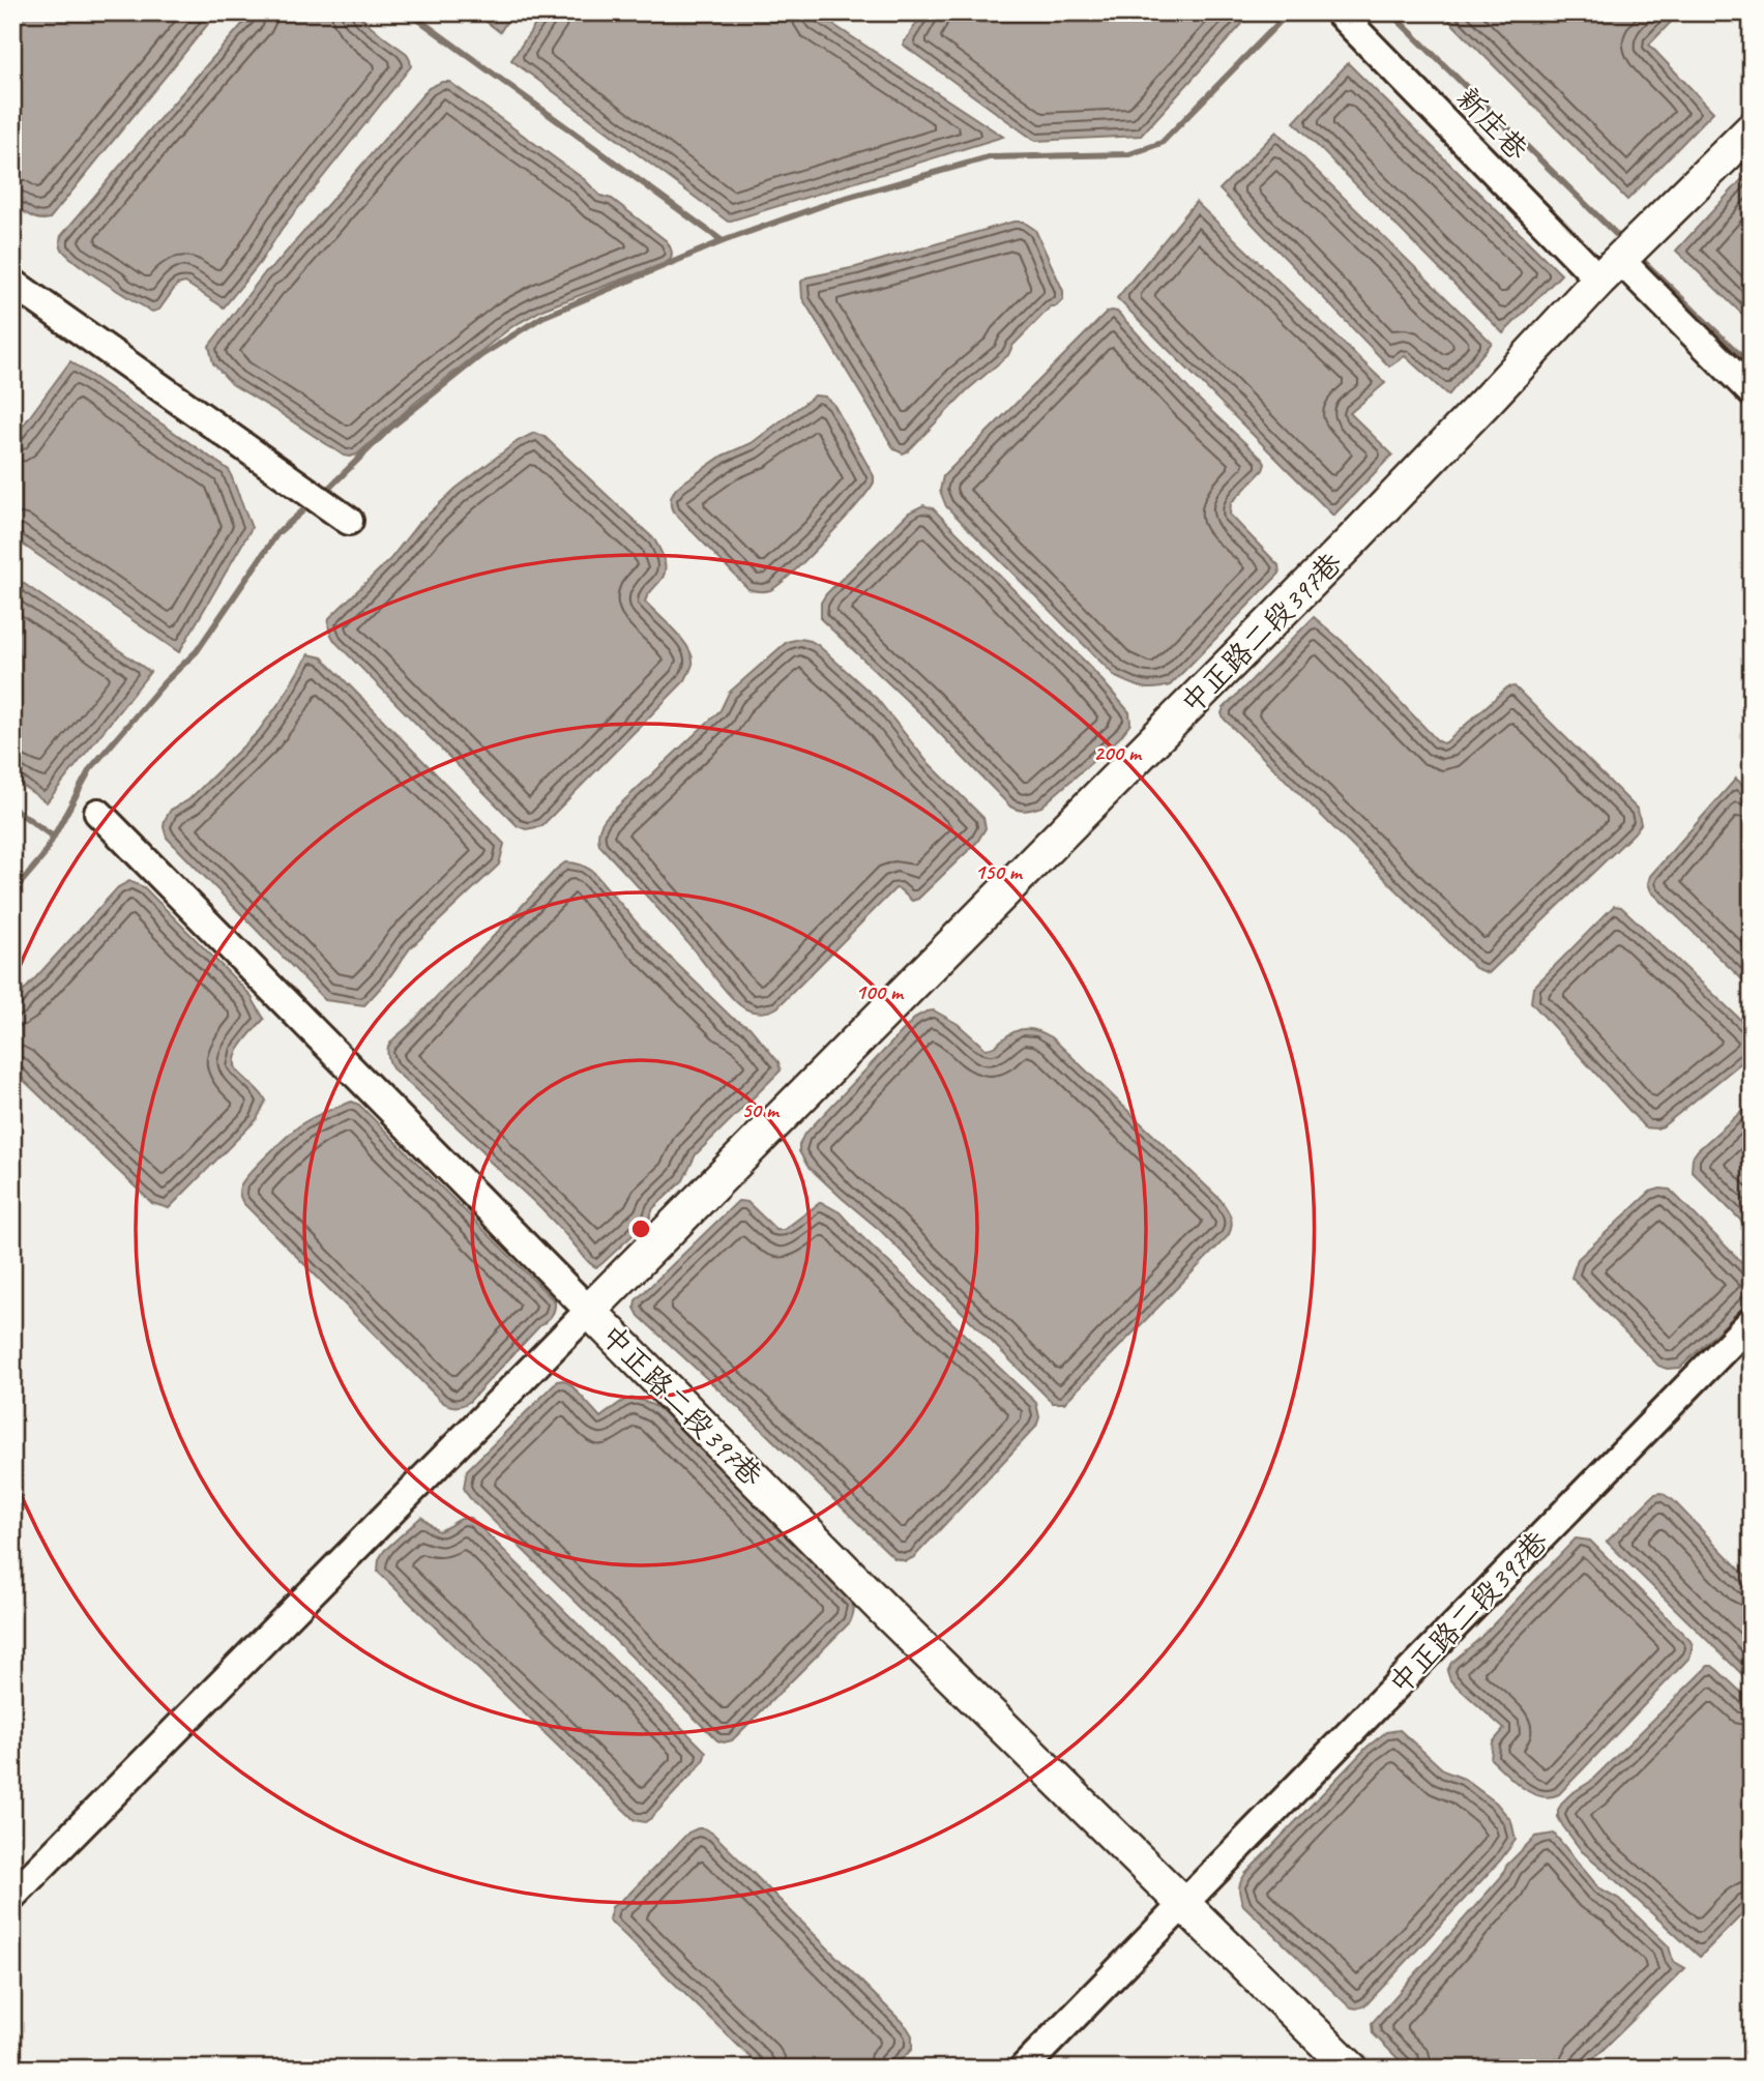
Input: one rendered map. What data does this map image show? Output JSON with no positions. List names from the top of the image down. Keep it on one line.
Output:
{"streets":{"street":["新庄巷","中正路二段397巷"]},"crossings":[["新庄巷","中正路二段397巷"]],"rings":["200 m","150 m","100 m","50 m"]}
